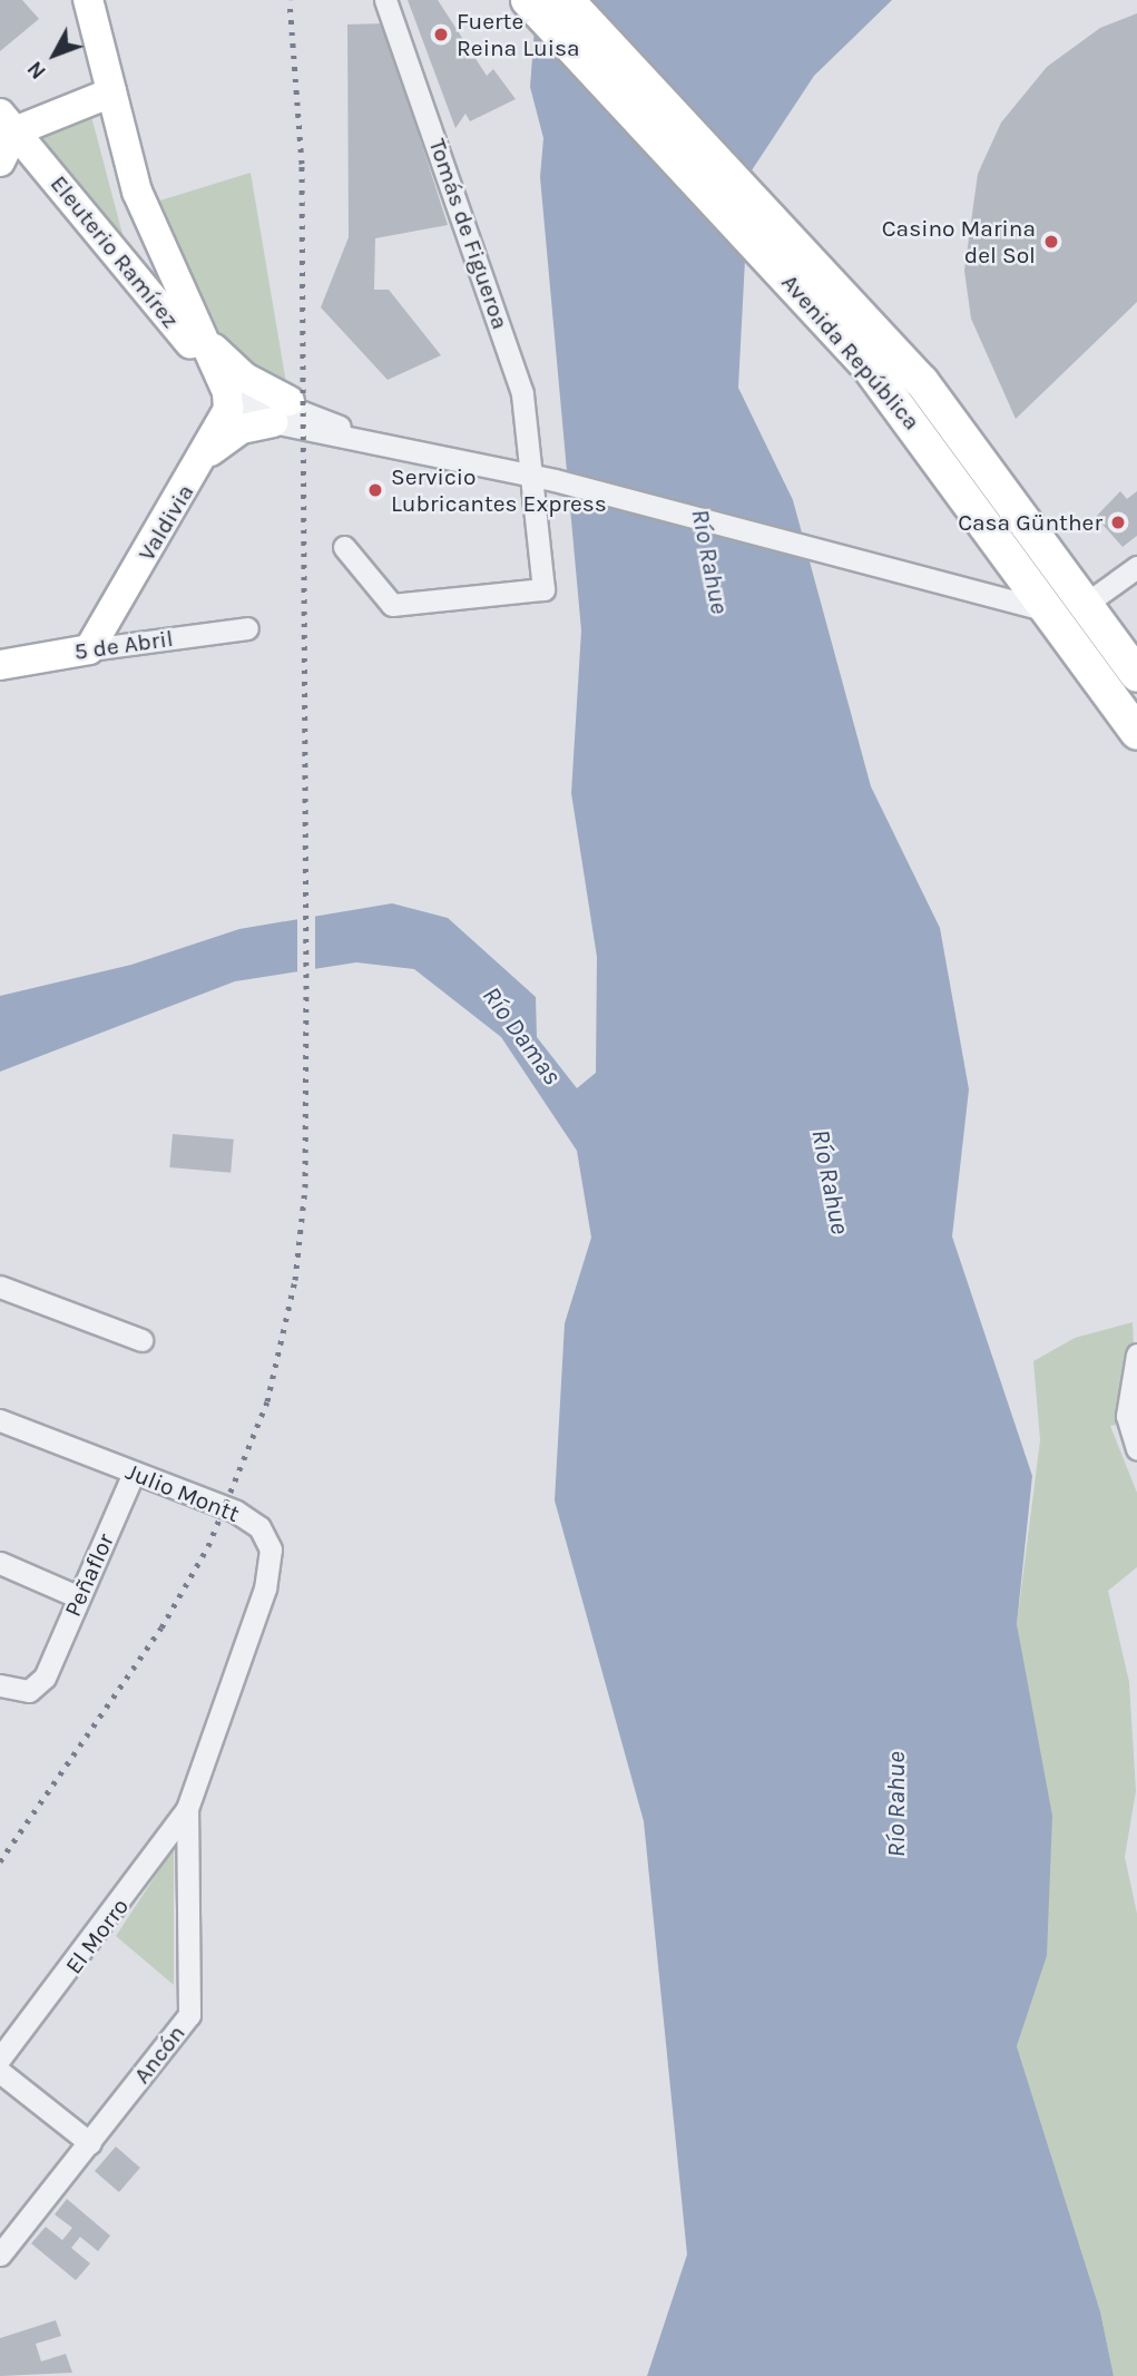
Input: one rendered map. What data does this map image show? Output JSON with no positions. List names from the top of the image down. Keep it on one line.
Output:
{"streets":{"main road":["Avenida República"],"street":["Tomás de Figueroa","Eleuterio Ramírez","Valdivia","5 de Abril","Julio Montt","Peñaflor","El Morro","Ancón"]},"crossings":[["Eleuterio Ramírez","Valdivia"],["Valdivia","5 de Abril"],["Julio Montt","Peñaflor"],["Julio Montt","El Morro"],["Julio Montt","Ancón"],["El Morro","Ancón"]],"water":["Río Rahue","Río Damas"],"places":["Fuerte Reina Luisa","Casino Marina del Sol","Servicio Lubricantes Express","Casa Günther"],"north":"bottom left"}
